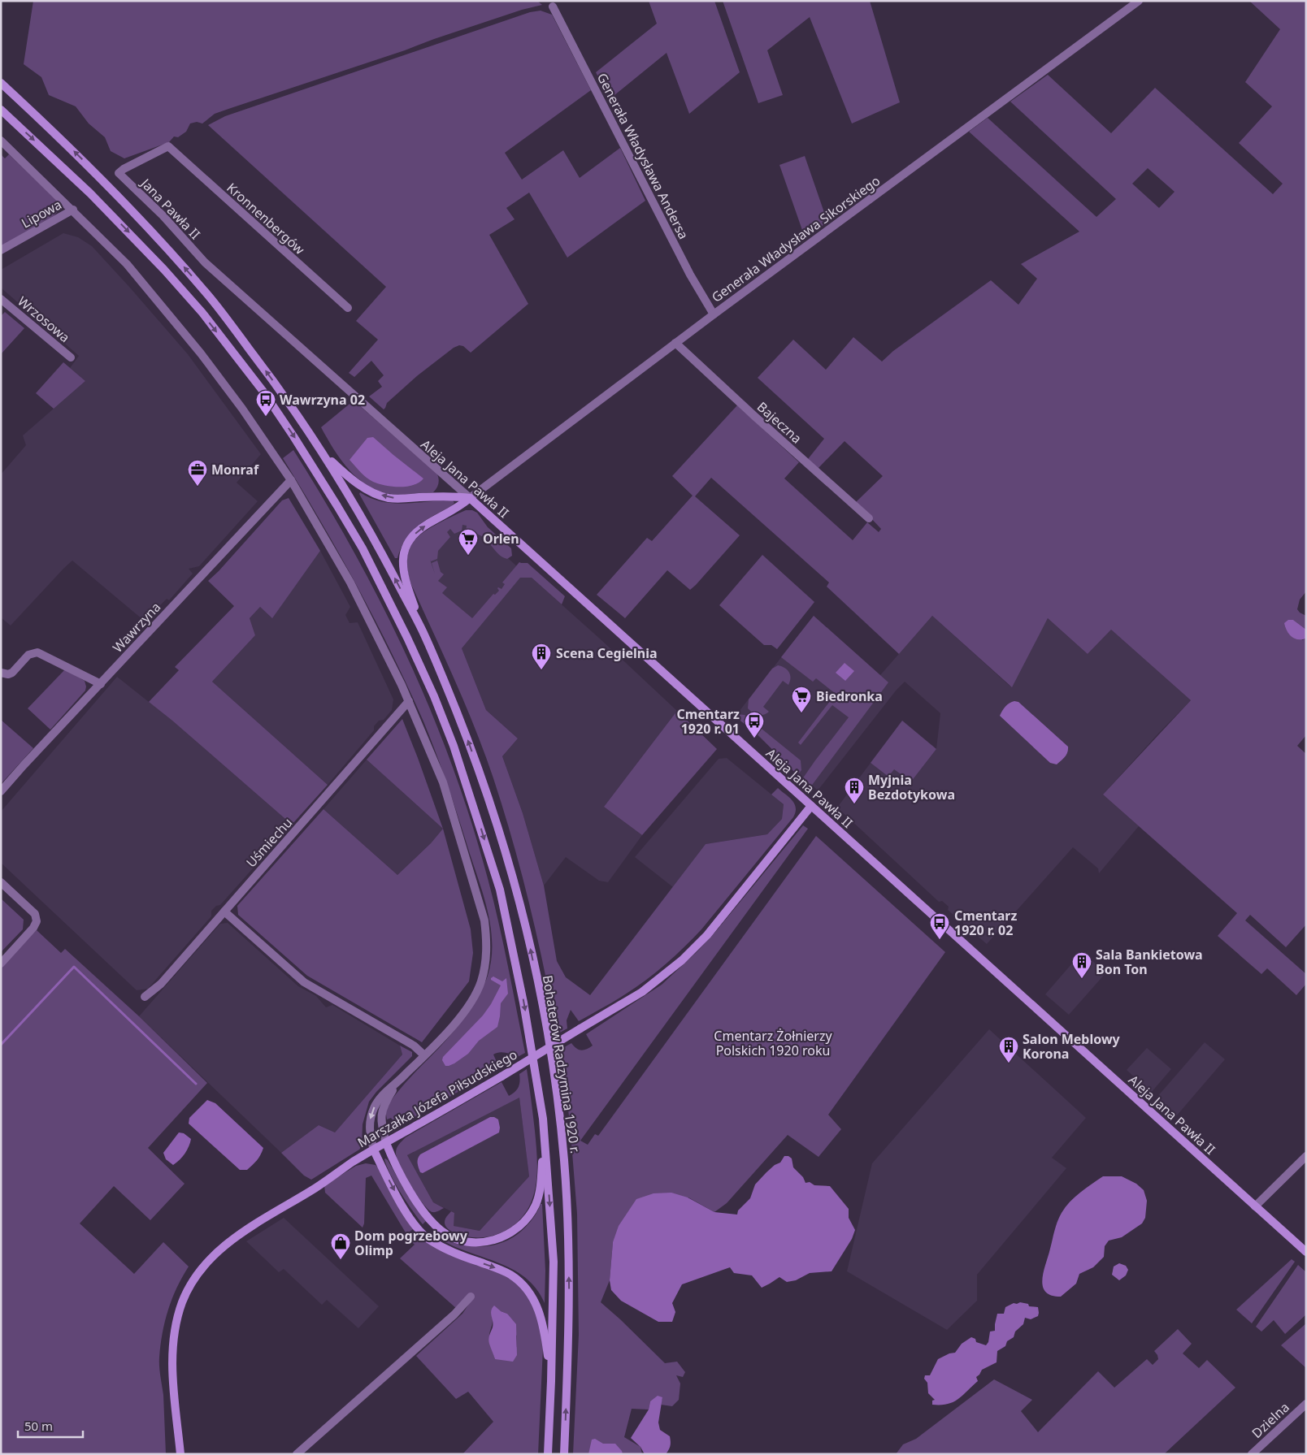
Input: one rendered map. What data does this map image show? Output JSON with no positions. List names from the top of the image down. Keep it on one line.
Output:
{"streets":{"main road":["Aleja Jana Pawła II","Bohaterów Radzymina 1920 r.","Marszałka Józefa Piłsudskiego"],"street":["Generała Władysława Andersa","Jana Pawła II","Lipowa","Kronnenbergów","Generała Władysława Sikorskiego","Wrzosowa","Bajeczna","Wawrzyna","Uśmiechu","Dzielna"]},"crossings":[["Generała Władysława Andersa","Generała Władysława Sikorskiego"],["Jana Pawła II","Kronnenbergów"],["Jana Pawła II","Aleja Jana Pawła II"],["Generała Władysława Sikorskiego","Bajeczna"],["Generała Władysława Sikorskiego","Aleja Jana Pawła II"],["Aleja Jana Pawła II","Marszałka Józefa Piłsudskiego"]],"parks":["Cmentarz Żołnierzy Polskich 1920 roku"],"places":{"bus stop":["Wawrzyna 02","Cmentarz 1920 r. 01","Cmentarz 1920 r. 02"],"office":["Monraf"],"supermarket":["Orlen","Biedronka"],"building":["Scena Cegielnia","Myjnia Bezdotykowa","Sala Bankietowa Bon Ton","Salon Meblowy Korona"],"shop":["Dom pogrzebowy Olimp"]},"scale_bar":"50 m"}
